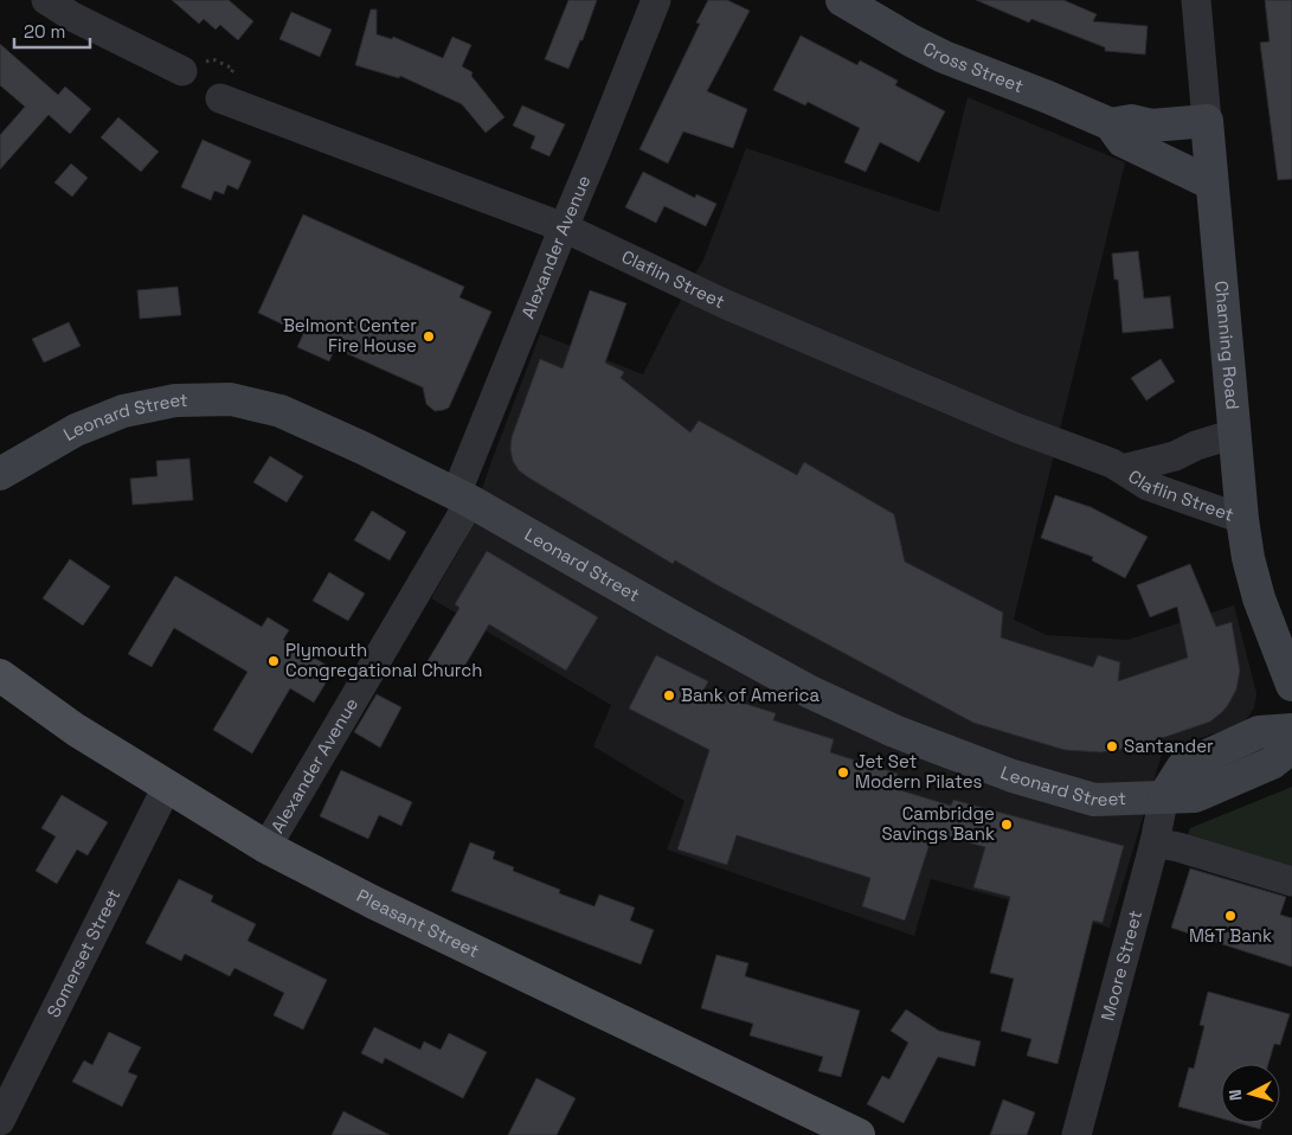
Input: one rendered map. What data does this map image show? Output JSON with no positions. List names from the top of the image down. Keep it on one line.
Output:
{"streets":{"main road":["Cross Street","Channing Road","Leonard Street","Pleasant Street"],"street":["Alexander Avenue","Claflin Street","Somerset Street","Moore Street"]},"crossings":[["Cross Street","Channing Road"],["Alexander Avenue","Claflin Street"],["Alexander Avenue","Leonard Street"],["Alexander Avenue","Pleasant Street"],["Claflin Street","Channing Road"],["Leonard Street","Moore Street"],["Pleasant Street","Somerset Street"]],"places":["Belmont Center Fire House","Plymouth Congregational Church","Bank of America","Santander","Jet Set Modern Pilates","Cambridge Savings Bank","M&T Bank"],"scale_bar":"20 m","north":"left"}
